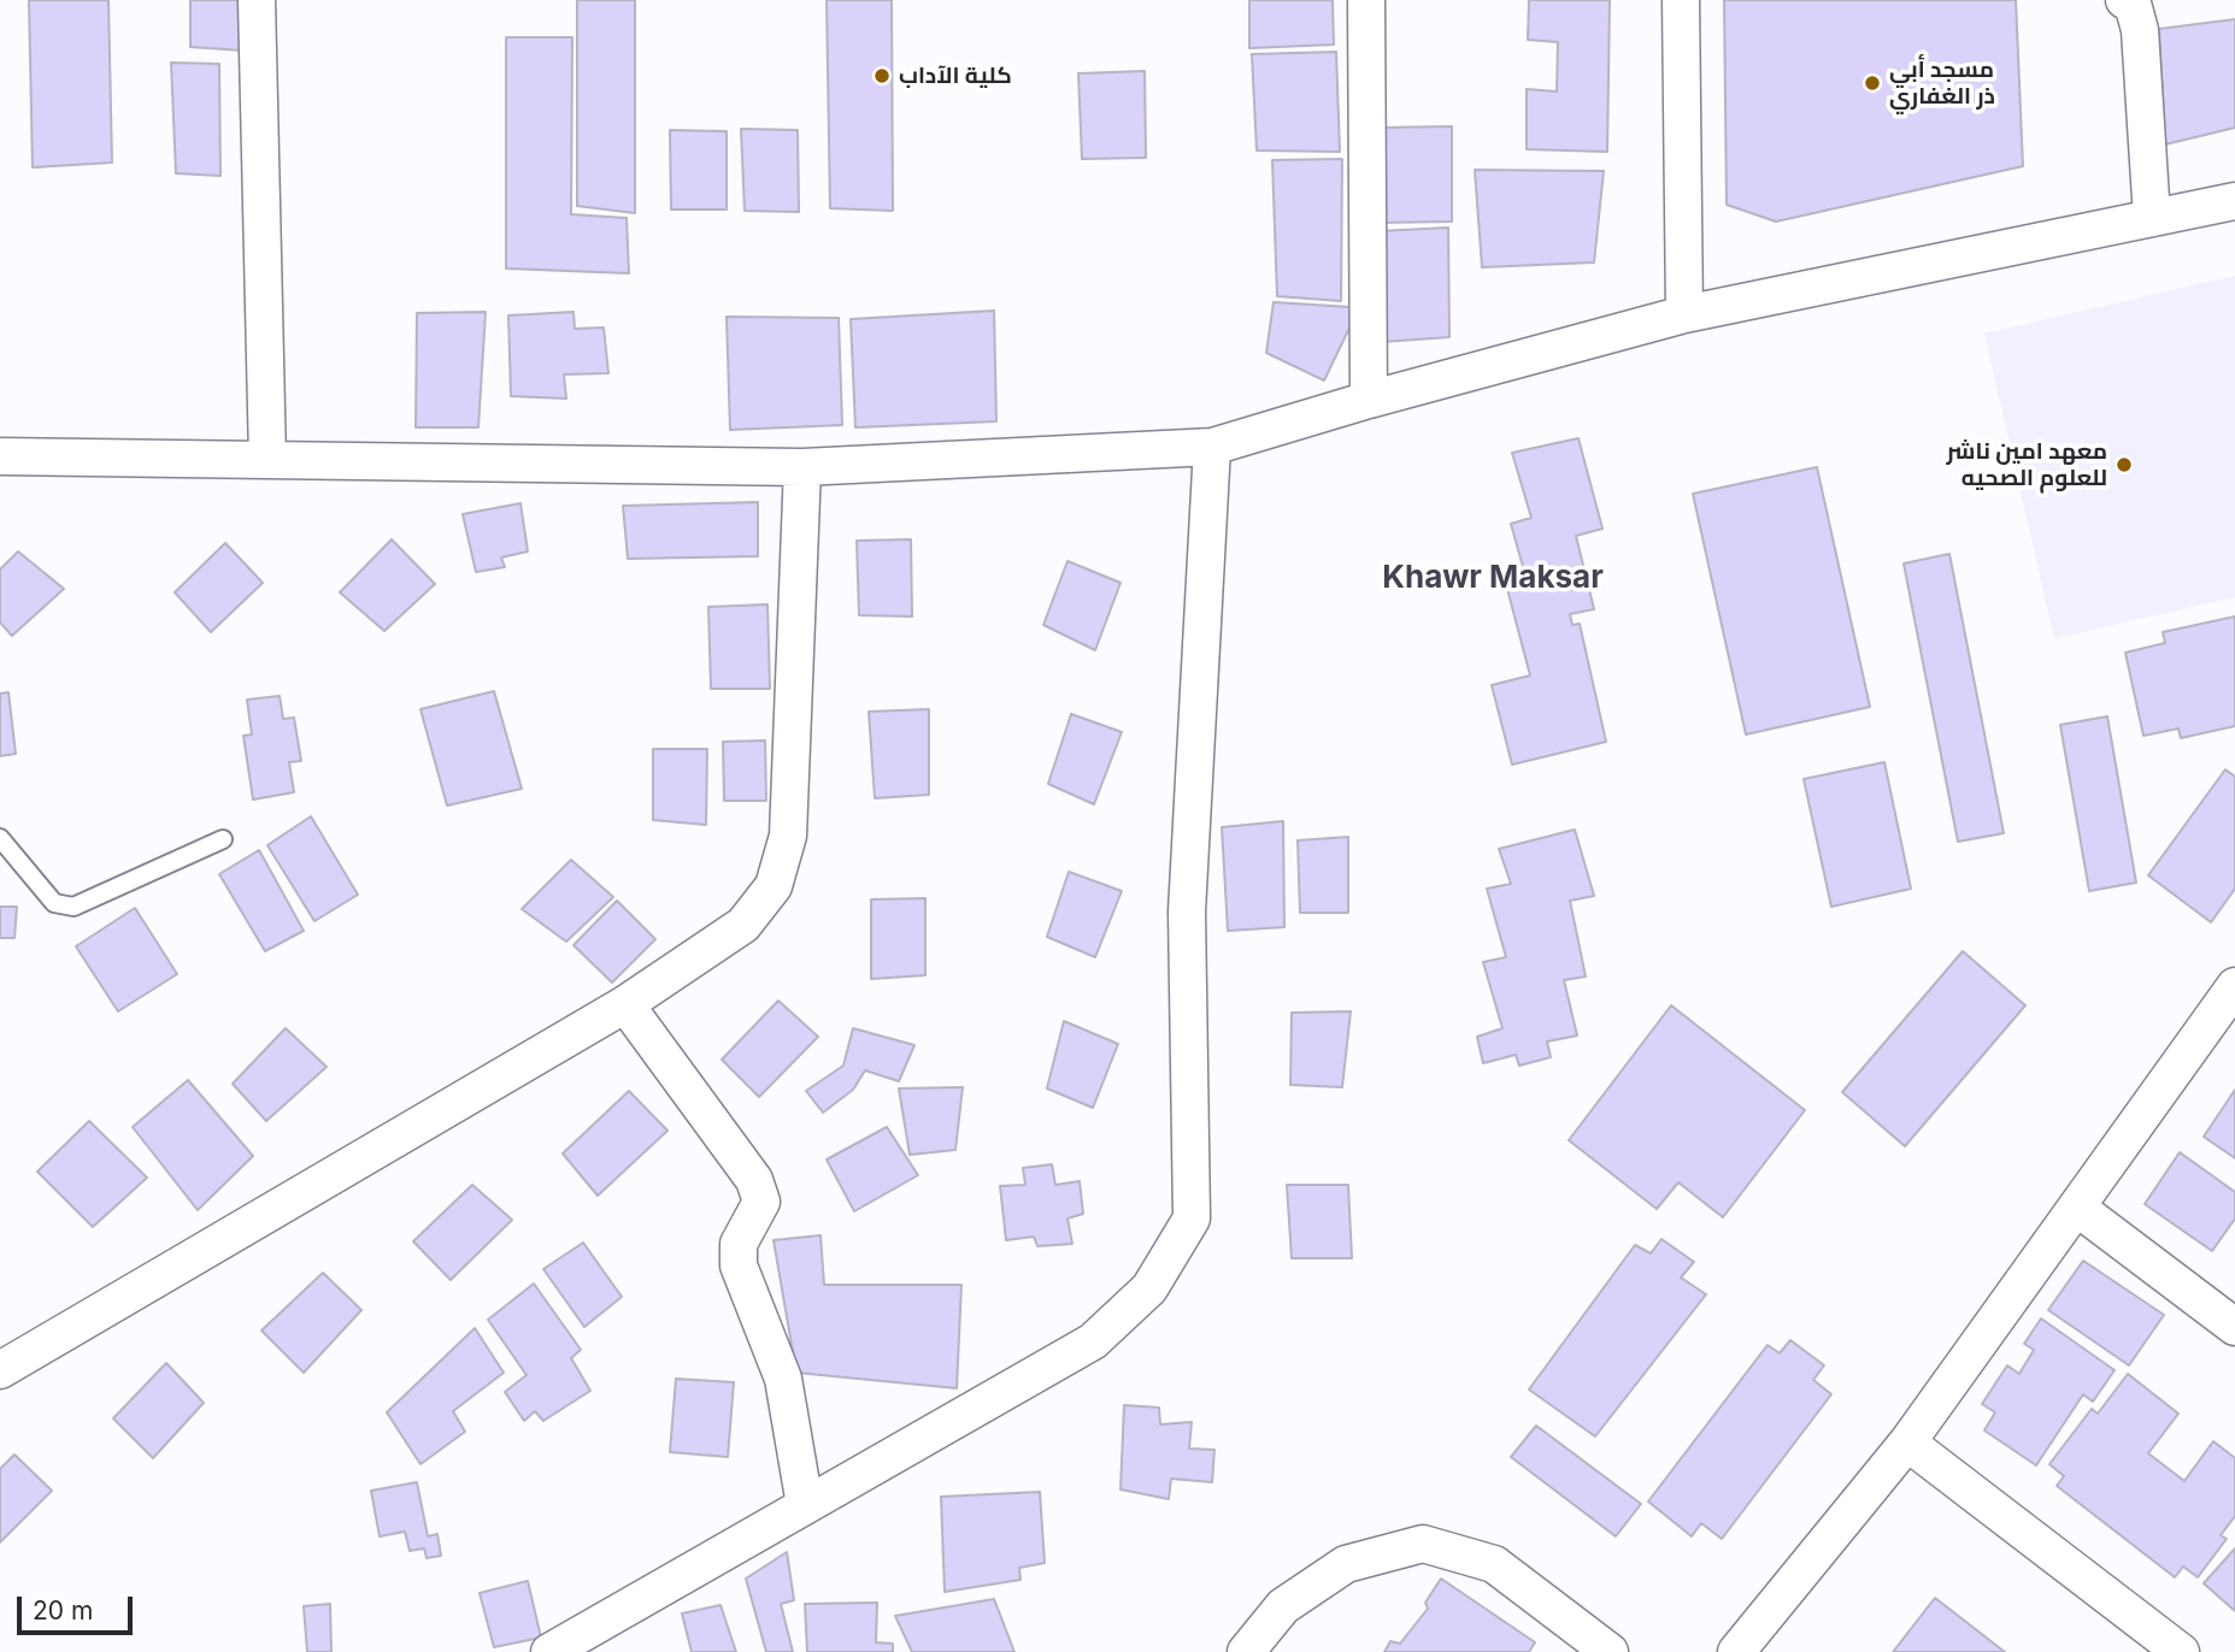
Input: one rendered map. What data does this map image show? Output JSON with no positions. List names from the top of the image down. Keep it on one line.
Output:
{"districts":["Khawr Maksar"],"places":["كلية الآداب","مسجد أبي ذر الغفاري","معهد امين ناشر للعلوم الصحيه"],"scale_bar":"20 m"}
